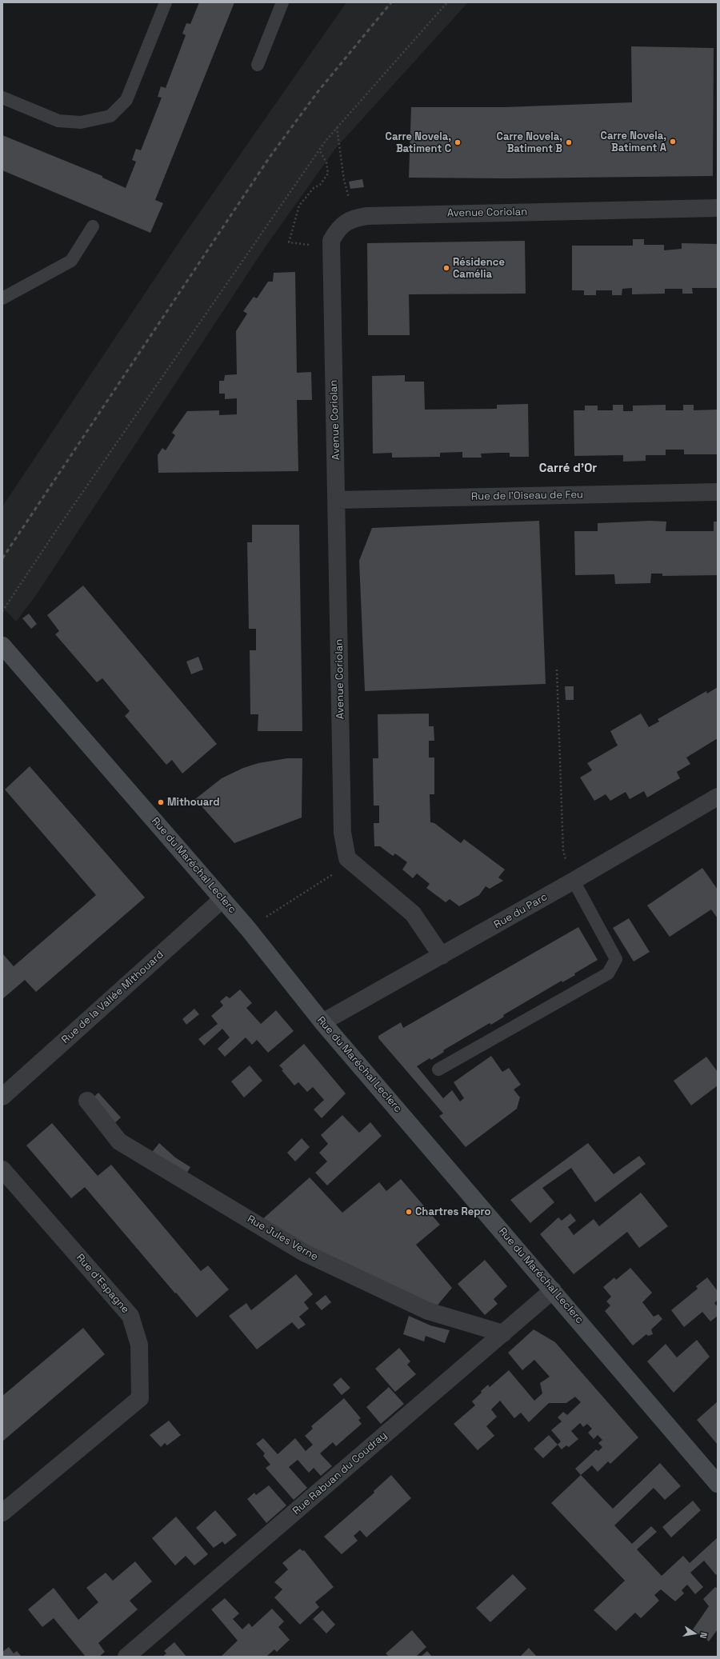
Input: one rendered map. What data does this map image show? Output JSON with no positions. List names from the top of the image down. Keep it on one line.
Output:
{"streets":{"main road":["Rue du Maréchal Leclerc"],"street":["Avenue Coriolan","Rue de l'Oiseau de Feu","Rue du Parc","Rue de la Vallée Mithouard","Rue Jules Verne","Rue d'Espagne","Rue Rabuan du Coudray"]},"crossings":[["Avenue Coriolan","Rue de l'Oiseau de Feu"],["Rue du Maréchal Leclerc","Rue du Parc"],["Rue du Maréchal Leclerc","Rue de la Vallée Mithouard"],["Rue du Maréchal Leclerc","Rue Rabuan du Coudray"],["Rue Jules Verne","Rue Rabuan du Coudray"]],"districts":["Carré d’Or"],"places":["Carre Novela, Batiment A","Carre Novela, Batiment C","Carre Novela, Batiment B","Résidence Camélia","Mithouard","Chartres Repro"],"north":"right"}
